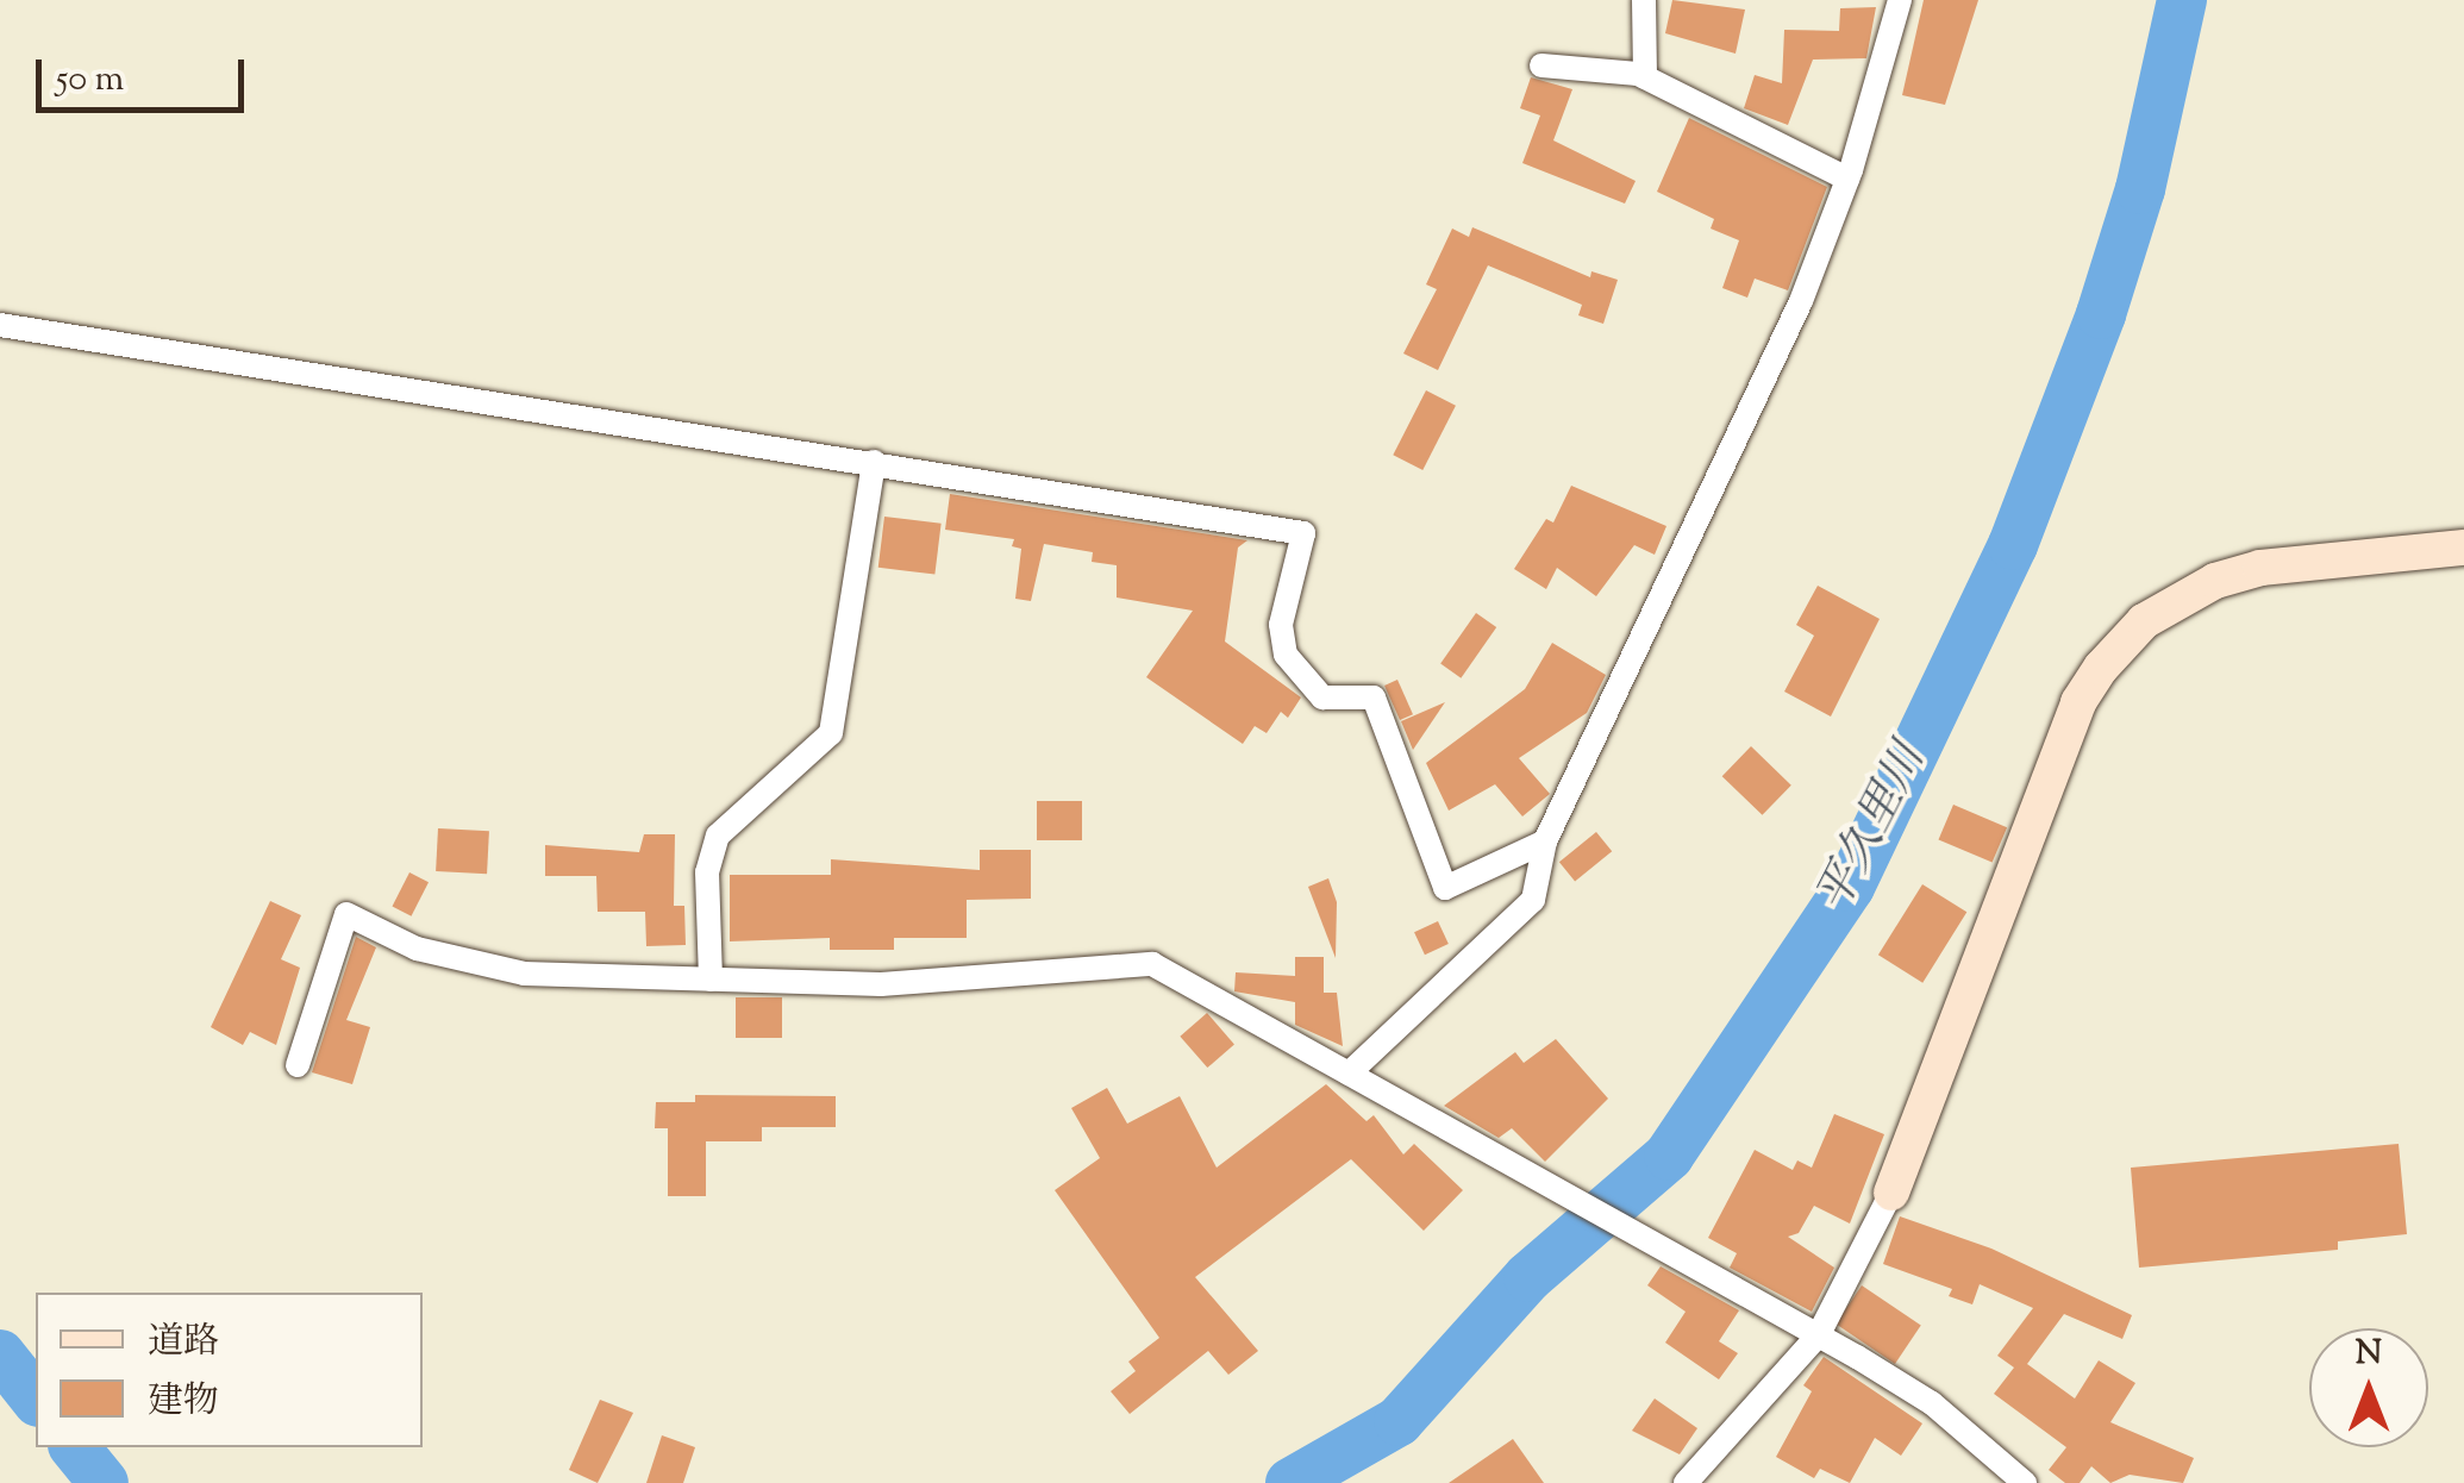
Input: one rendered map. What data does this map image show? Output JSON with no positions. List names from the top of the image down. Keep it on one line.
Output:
{"water":["平久里川"],"legend":["道路","建物"],"scale_bar":"50 m","north":"top"}
